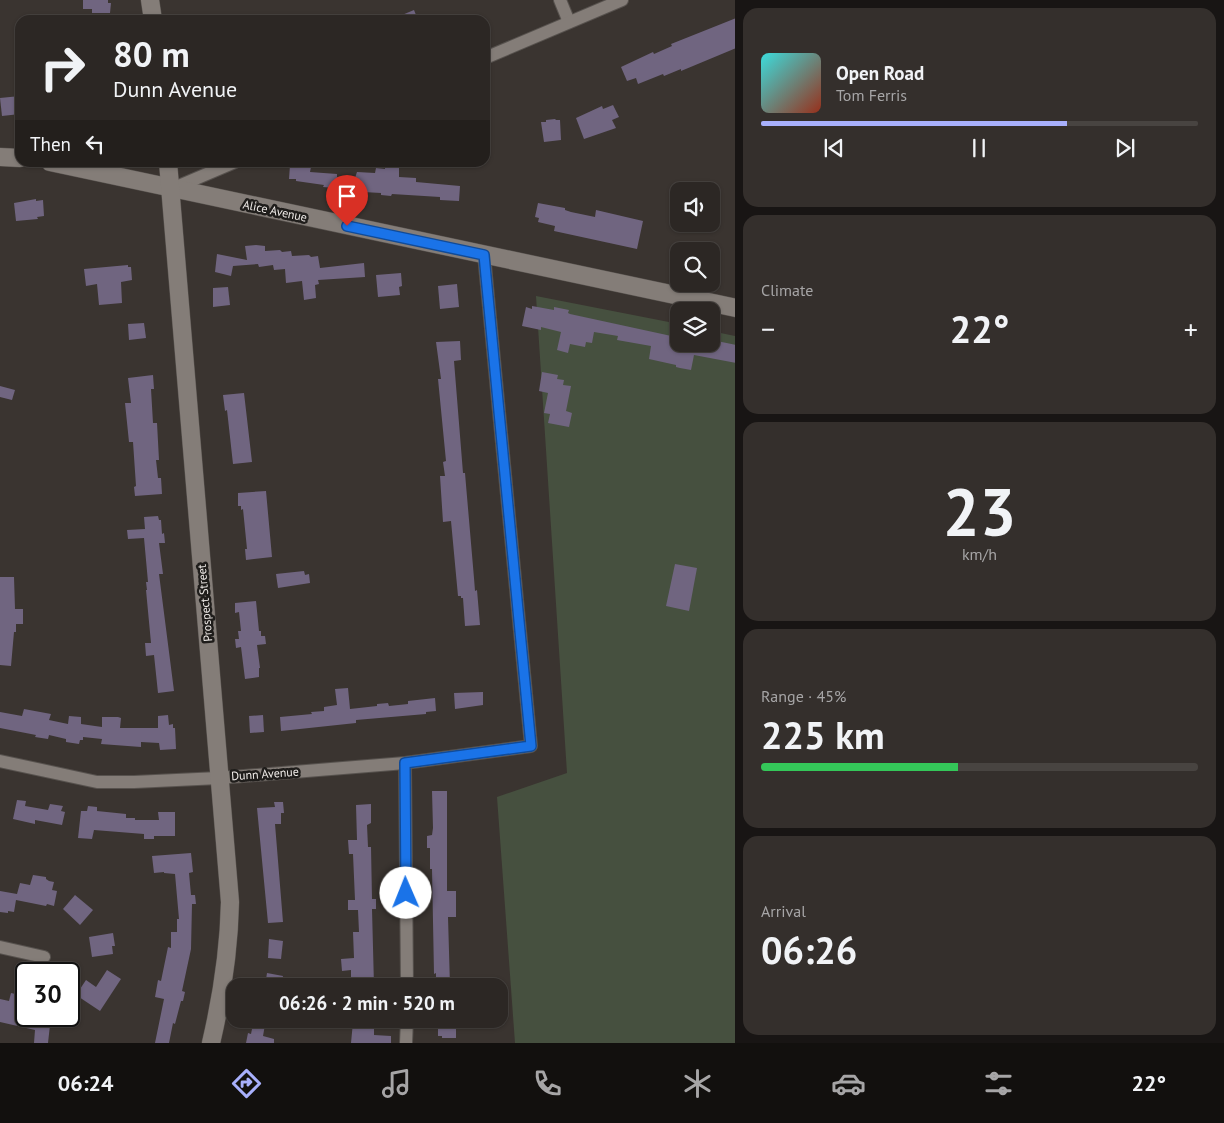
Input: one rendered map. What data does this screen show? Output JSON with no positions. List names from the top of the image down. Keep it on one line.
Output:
{"streets":{"street":["Alice Avenue","Prospect Street","Dunn Avenue"]},"crossings":[["Alice Avenue","Prospect Street"],["Alice Avenue","Dunn Avenue"],["Prospect Street","Dunn Avenue"]],"page":{"turn":["80 m","Dunn Avenue"],"song":["Open Road","Tom Ferris"],"then":"Then","tile":["Climate",["23","km/h"],["Range · 45%","225 km"],["Arrival","06:26"]],"heat":["−","22°","+"],"limit":"30","trip":"06:26 · 2 min · 520 m","tabs":["06:24","22°"]}}
